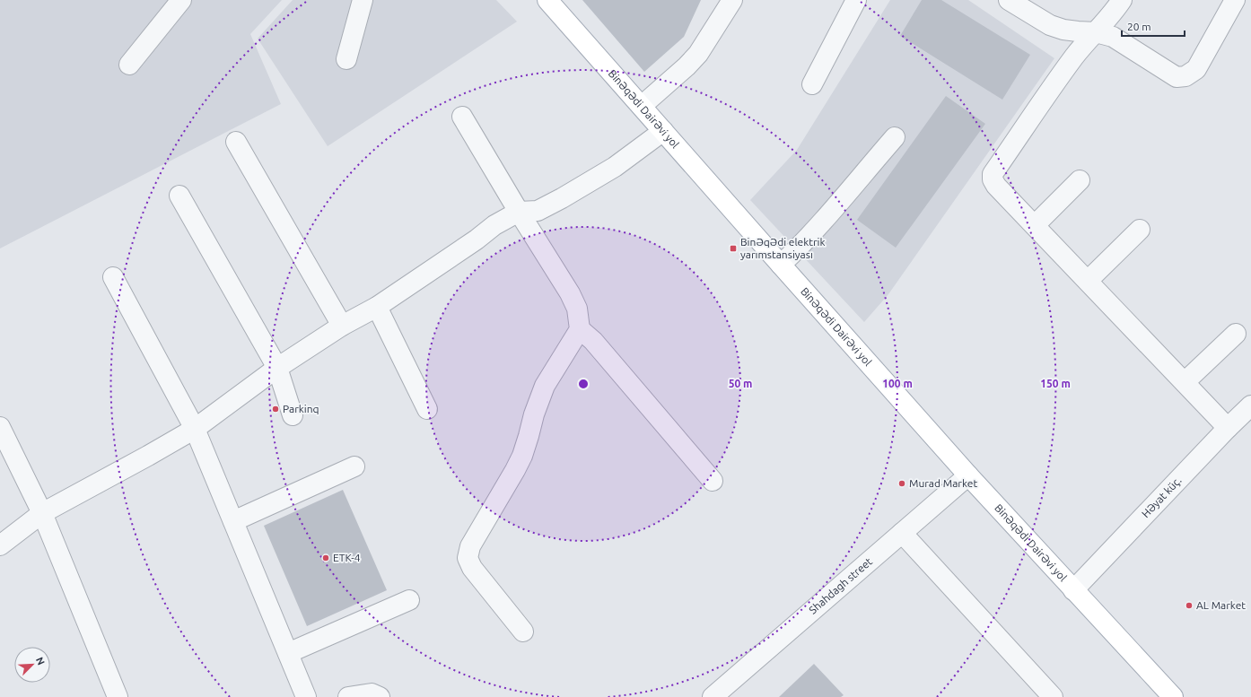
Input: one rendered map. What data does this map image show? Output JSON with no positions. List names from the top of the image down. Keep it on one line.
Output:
{"streets":{"main road":["Binəqədi Dairəvi yol"],"street":["Həyat küç.","Shahdagh street"]},"crossings":[["Binəqədi Dairəvi yol","Həyat küç."],["Binəqədi Dairəvi yol","Shahdagh street"]],"places":{"transit":["Binəqədi elektrik yarımstansiyası"],"other":["Parkinq","Murad Market","ETK-4","AL Market"]},"scale_bar":"20 m","north":"top right","rings":["50 m","100 m","150 m"]}
